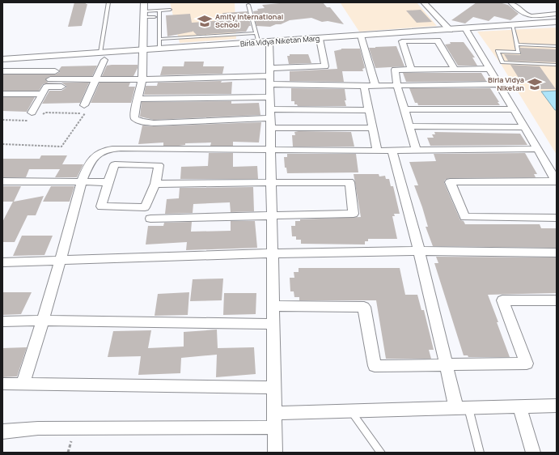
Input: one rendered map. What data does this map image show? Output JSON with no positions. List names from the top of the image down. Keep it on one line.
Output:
{"streets":{"street":["Birla Vidya Niketan Marg"]},"places":{"school or university":["Amity International School","Birla Vidya Niketan"]}}
